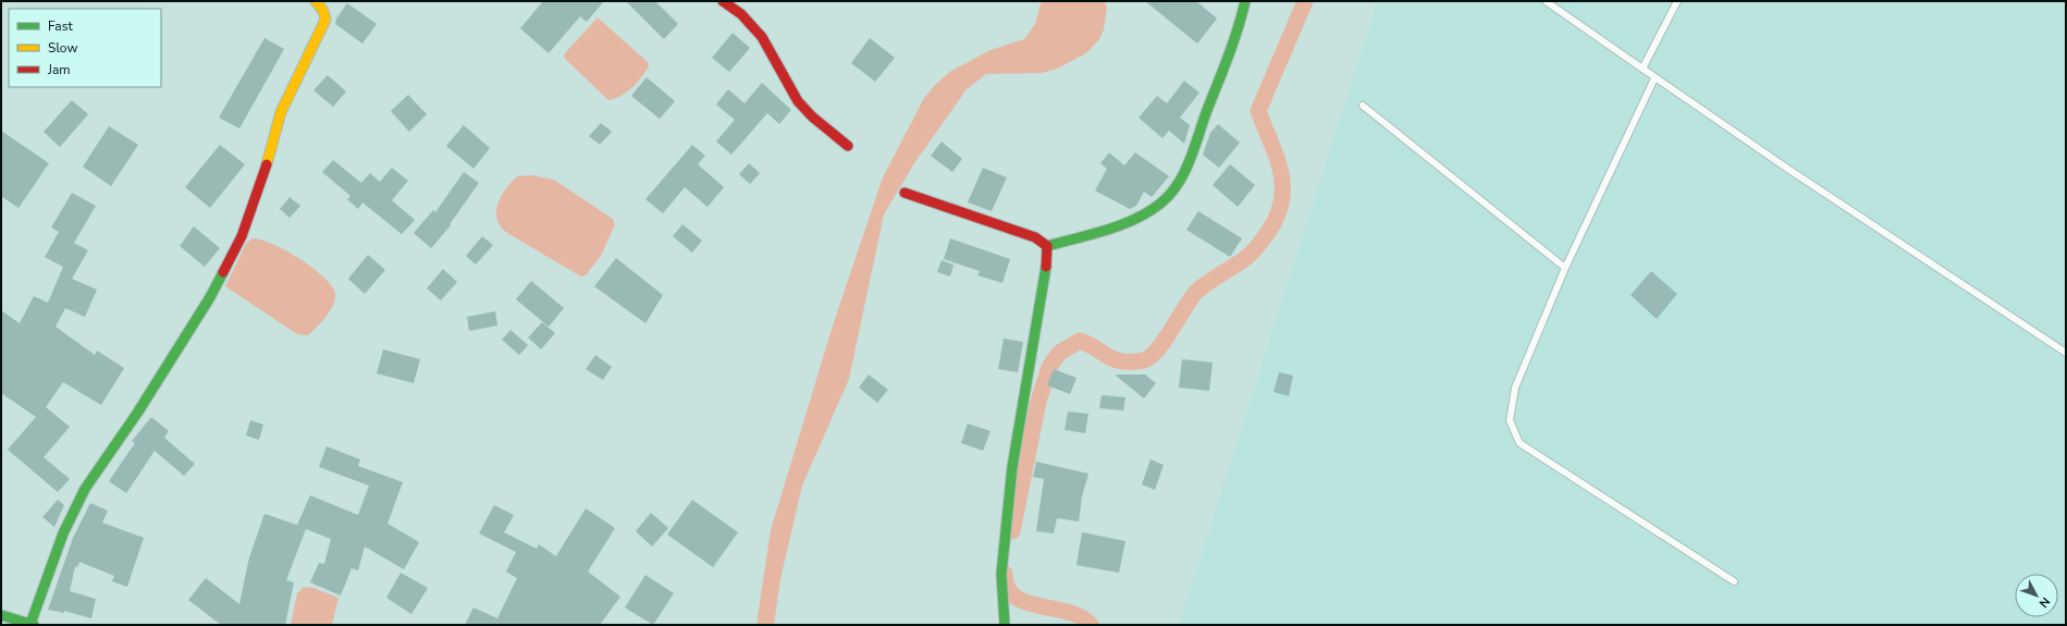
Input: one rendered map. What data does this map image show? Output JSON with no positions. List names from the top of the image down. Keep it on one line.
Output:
{"legend":["Fast","Slow","Jam"],"north":"bottom right"}
